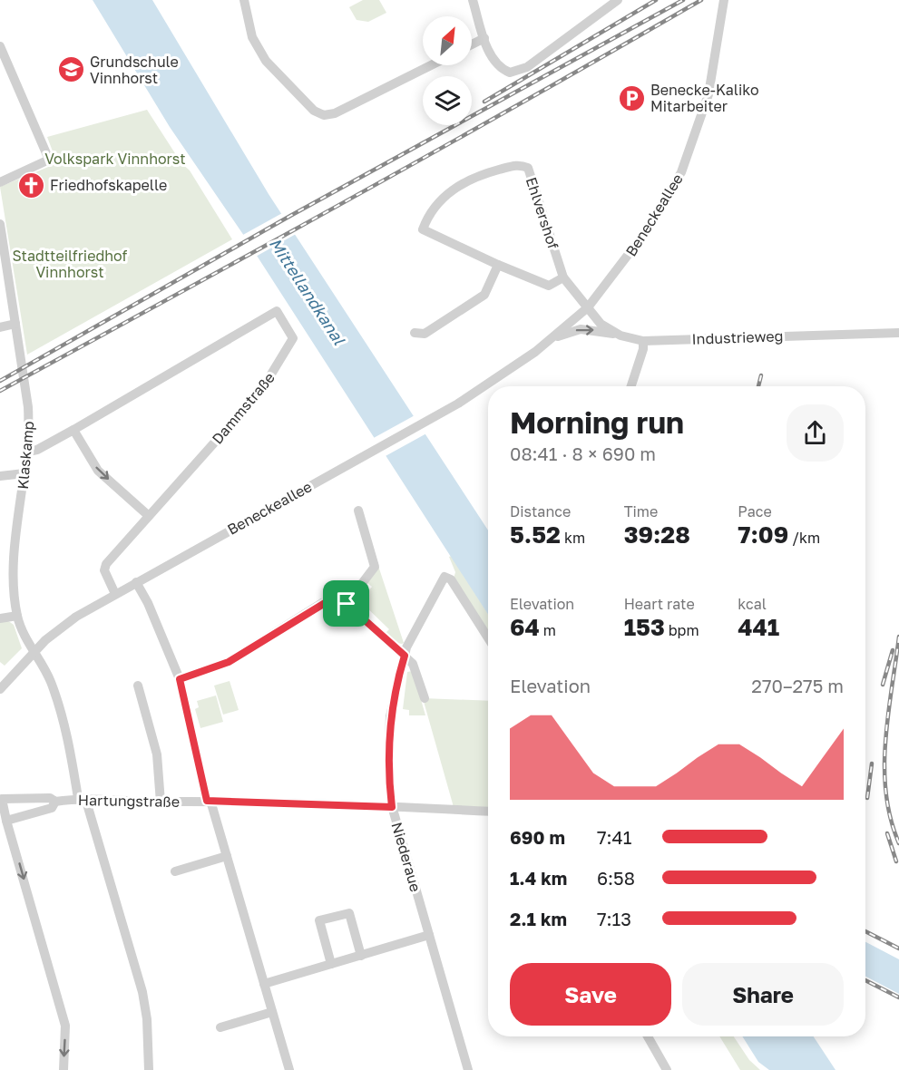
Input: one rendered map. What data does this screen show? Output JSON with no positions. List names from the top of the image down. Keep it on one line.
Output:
{"streets":{"street":["Ehlvershof","Beneckeallee","Industrieweg","Dammstraße","Klaskamp","Hartungstraße","Niederaue"]},"crossings":[["Ehlvershof","Beneckeallee"],["Ehlvershof","Industrieweg"],["Beneckeallee","Industrieweg"],["Beneckeallee","Dammstraße"],["Beneckeallee","Klaskamp"],["Dammstraße","Klaskamp"],["Klaskamp","Hartungstraße"],["Hartungstraße","Niederaue"]],"water":["Mittellandkanal"],"parks":["Volkspark Vinnhorst","Stadtteilfriedhof Vinnhorst"],"places":{"school or university":["Grundschule Vinnhorst"],"parking":["Benecke-Kaliko Mitarbeiter"],"church":["Friedhofskapelle"]},"north":"top right","page":{"heading":["Morning run","08:41 · 8 × 690 m"],"stats":[["Distance","5.52 km"],["Time","39:28"],["Pace","7:09 /km"],["Elevation","64 m"],["Heart rate","153 bpm"],["kcal","441"]],"chart":["Elevation","270–275 m"],"list":[{"name":"690 m","note":"7:41"},{"name":"1.4 km","note":"6:58"},{"name":"2.1 km","note":"7:13"}],"buttons":["Save","Share"]}}
